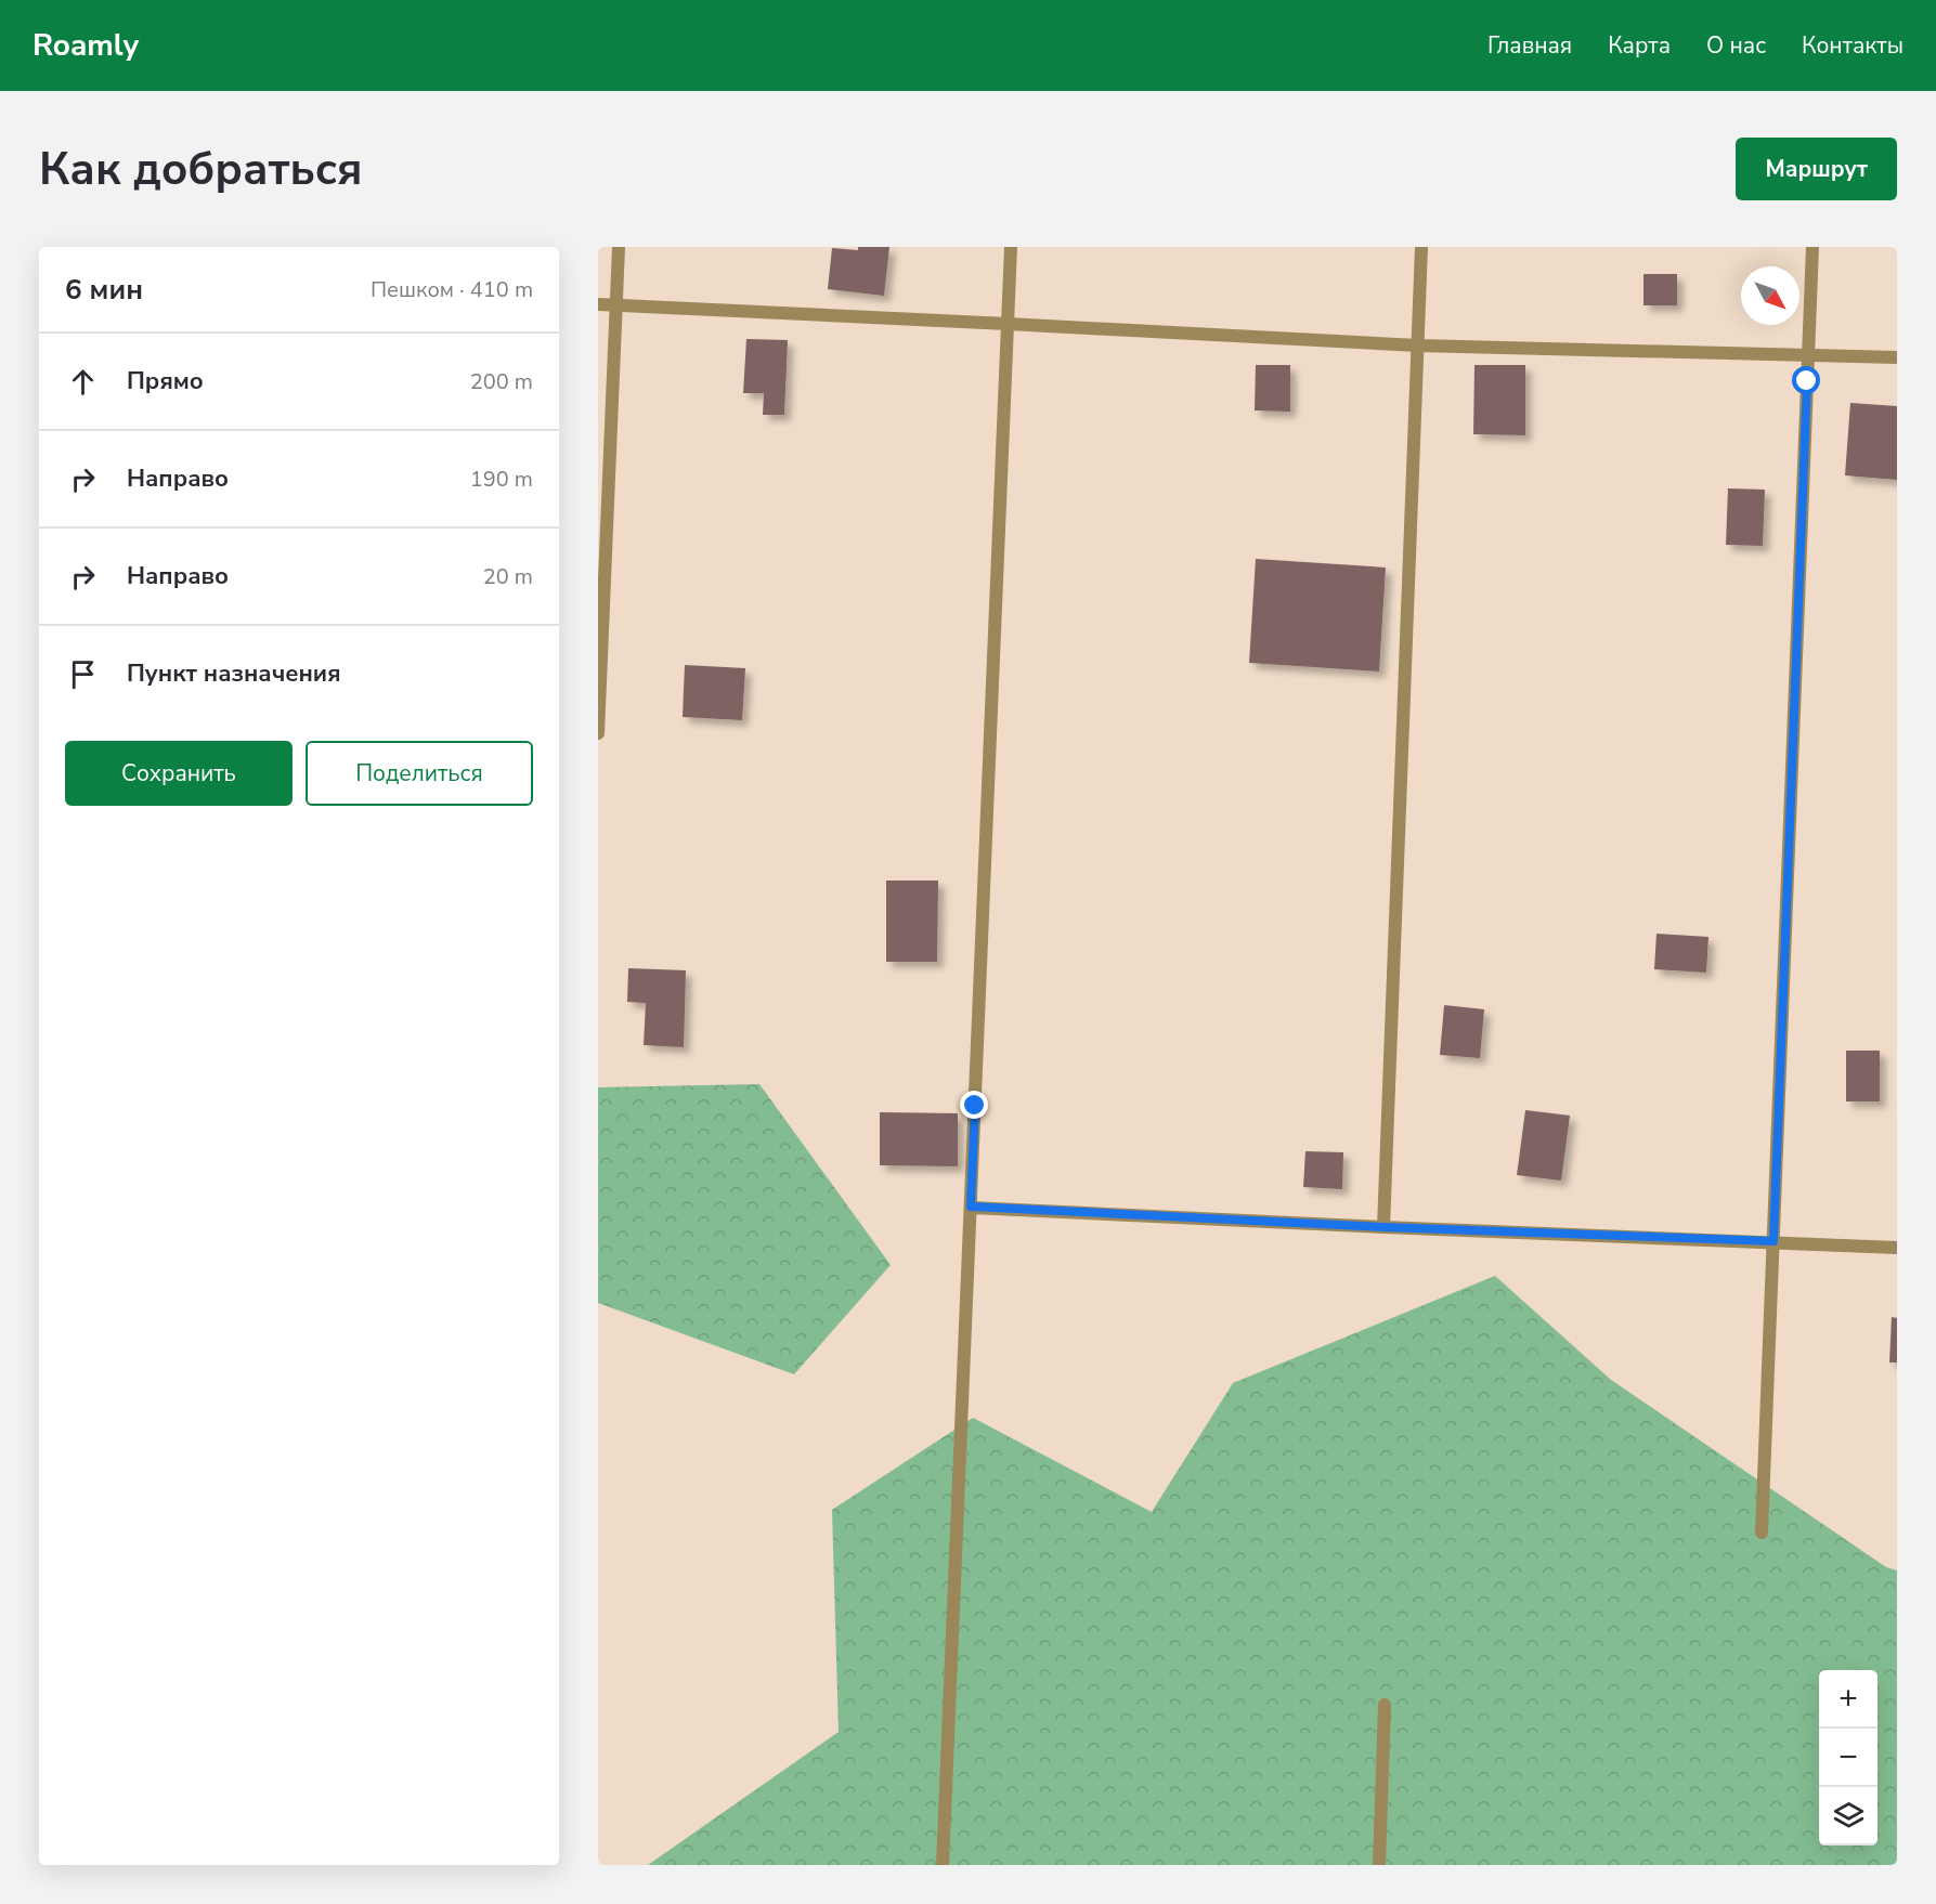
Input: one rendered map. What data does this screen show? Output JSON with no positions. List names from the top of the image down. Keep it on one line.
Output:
{"north":"bottom right","page":{"header":"Roamly","nav":["Главная","Карта","О нас","Контакты"],"buttons":["Маршрут",["Сохранить","Поделиться"]],"title":"Как добраться","heading":["6 мин","Пешком · 410 m"],"list":[["Прямо","200 m"],["Направо","190 m"],["Направо","20 m"],"Пункт назначения"],"map_buttons":["+","−"]}}
